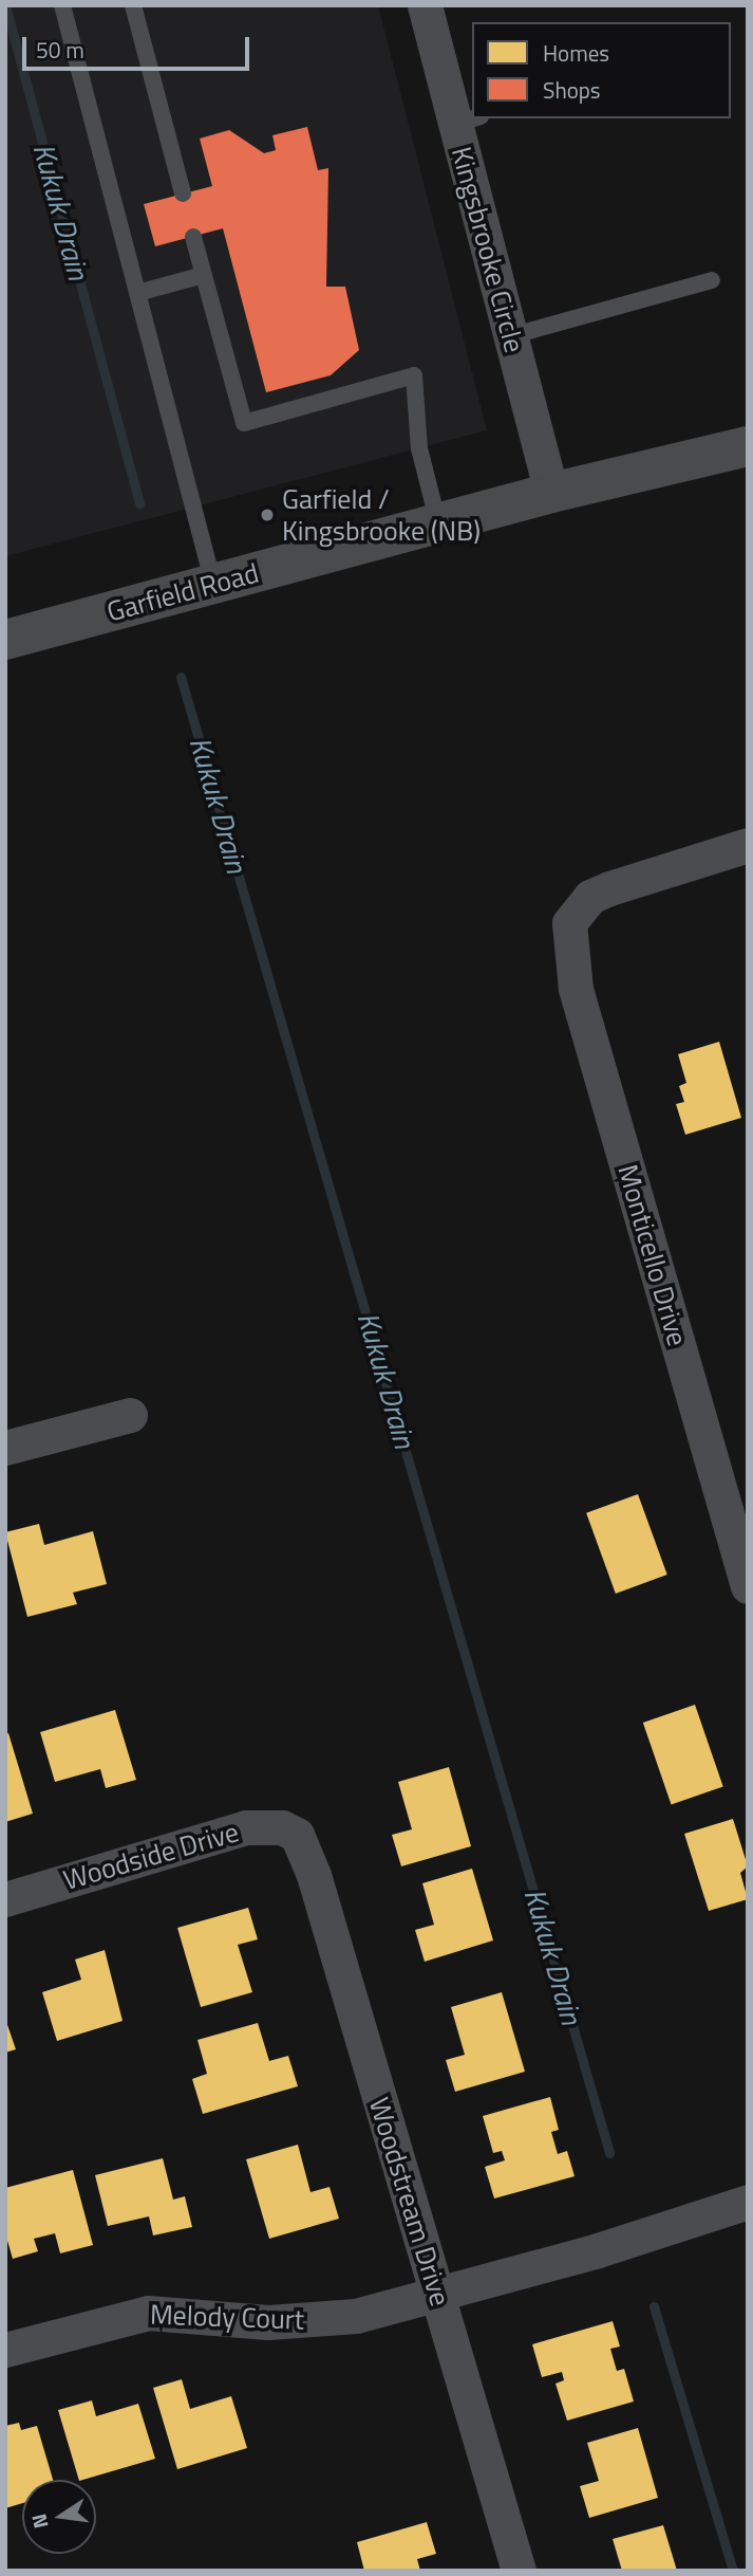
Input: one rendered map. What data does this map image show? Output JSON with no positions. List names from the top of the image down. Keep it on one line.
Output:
{"streets":{"main road":["Garfield Road"],"street":["Kingsbrooke Circle","Monticello Drive","Woodside Drive","Woodstream Drive","Melody Court"]},"crossings":[["Kingsbrooke Circle","Garfield Road"],["Woodside Drive","Woodstream Drive"],["Woodstream Drive","Melody Court"]],"water":["Kukuk Drain"],"places":["Garfield / Kingsbrooke (NB)"],"legend":["Homes","Shops"],"scale_bar":"50 m","north":"left"}
